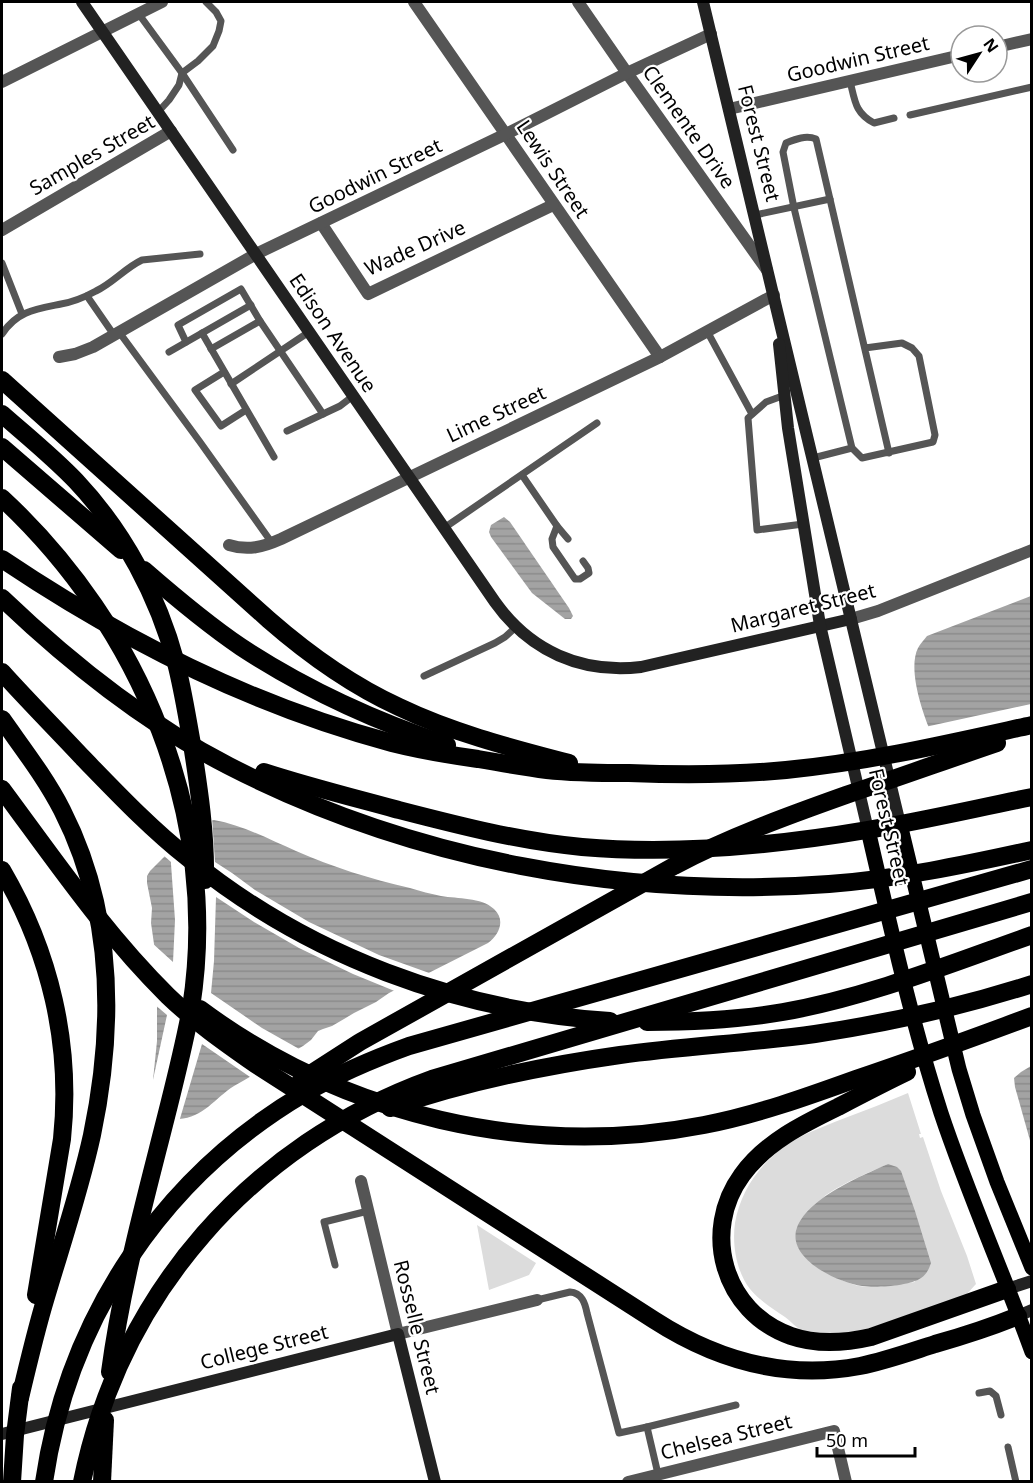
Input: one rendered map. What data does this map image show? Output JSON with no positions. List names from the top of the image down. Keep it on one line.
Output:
{"streets":{"main road":["Forest Street","Edison Avenue","Margaret Street","Rosselle Street","College Street"],"street":["Goodwin Street","Clemente Drive","Samples Street","Lewis Street","Wade Drive","Lime Street","Chelsea Street"]},"crossings":[["Goodwin Street","Clemente Drive"],["Goodwin Street","Forest Street"],["Goodwin Street","Lewis Street"],["Goodwin Street","Wade Drive"],["Goodwin Street","Edison Avenue"],["Clemente Drive","Forest Street"],["Forest Street","Lime Street"],["Forest Street","Margaret Street"],["Samples Street","Edison Avenue"],["Lewis Street","Wade Drive"],["Lewis Street","Lime Street"],["Edison Avenue","Lime Street"],["Edison Avenue","Margaret Street"],["Rosselle Street","College Street"]],"scale_bar":"50 m","north":"top right"}
